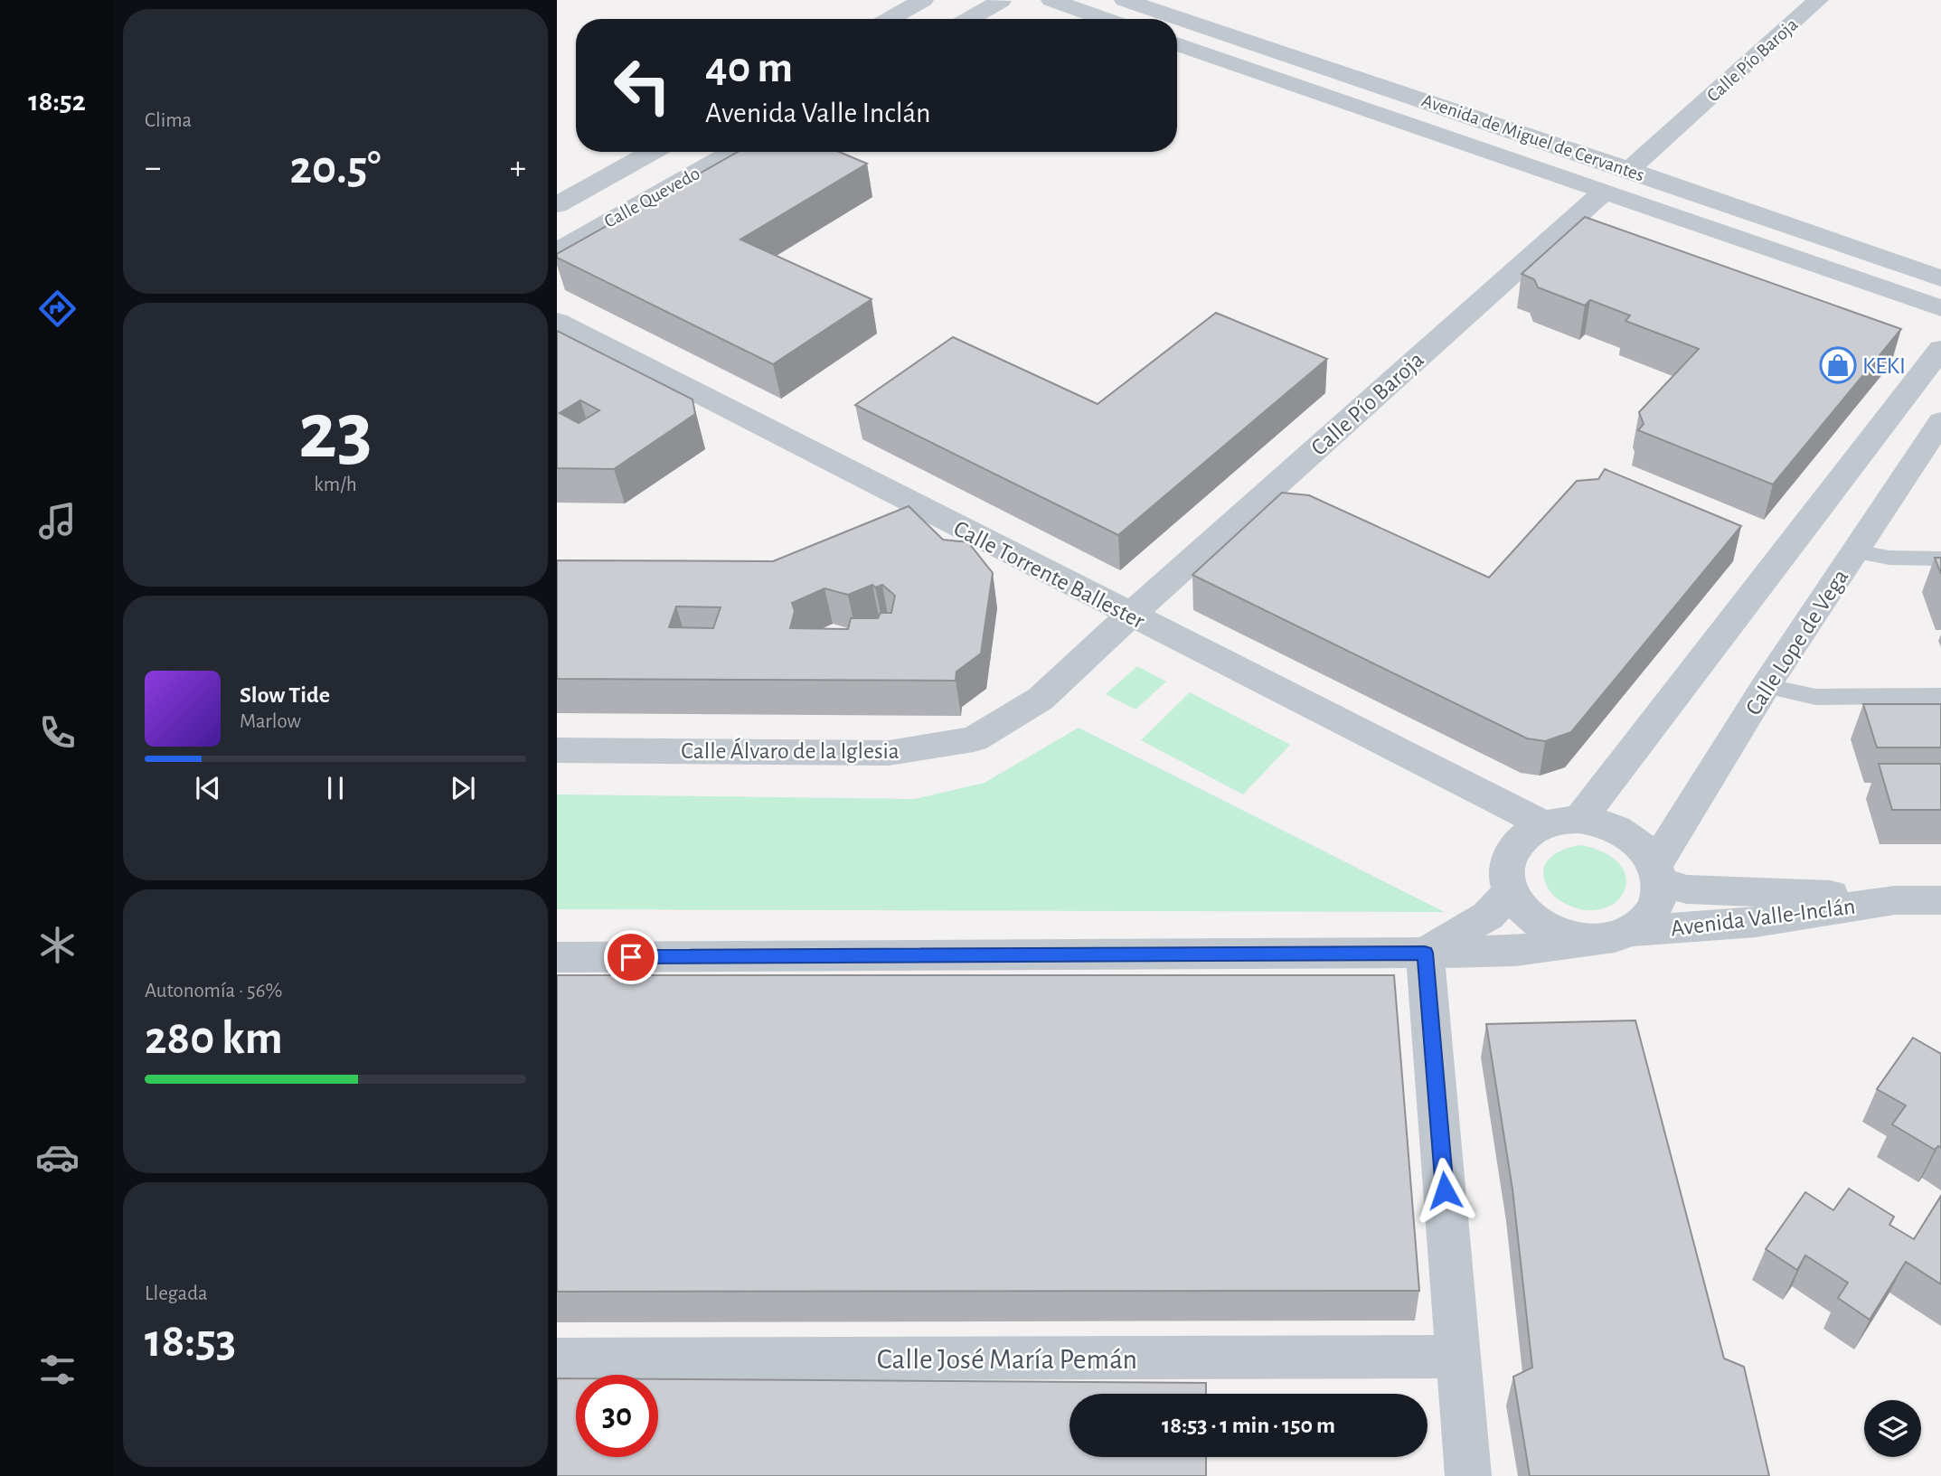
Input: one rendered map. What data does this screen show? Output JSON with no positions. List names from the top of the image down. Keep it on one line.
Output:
{"streets":{"street":["Calle Pío Baroja","Avenida de Miguel de Cervantes","Calle Quevedo","Calle Torrente Ballester","Calle Lope de Vega","Calle Álvaro de la Iglesia","Avenida Valle-Inclán","Calle José María Pemán"]},"crossings":[["Calle Pío Baroja","Avenida de Miguel de Cervantes"],["Calle Pío Baroja","Calle Torrente Ballester"],["Calle Pío Baroja","Calle Álvaro de la Iglesia"],["Calle Torrente Ballester","Calle Lope de Vega"],["Calle Torrente Ballester","Calle Álvaro de la Iglesia"],["Calle Torrente Ballester","Avenida Valle-Inclán"],["Calle Lope de Vega","Avenida Valle-Inclán"]],"places":{"shop":["KEKI"]},"page":{"tabs":"18:52","tile":["Clima",["23","km/h"],["Autonomía · 56%","280 km"],["Llegada","18:53"]],"turn":["40 m","Avenida Valle Inclán"],"heat":["−","20.5°","+"],"song":["Slow Tide","Marlow"],"limit":"30","trip":"18:53 · 1 min · 150 m"}}
